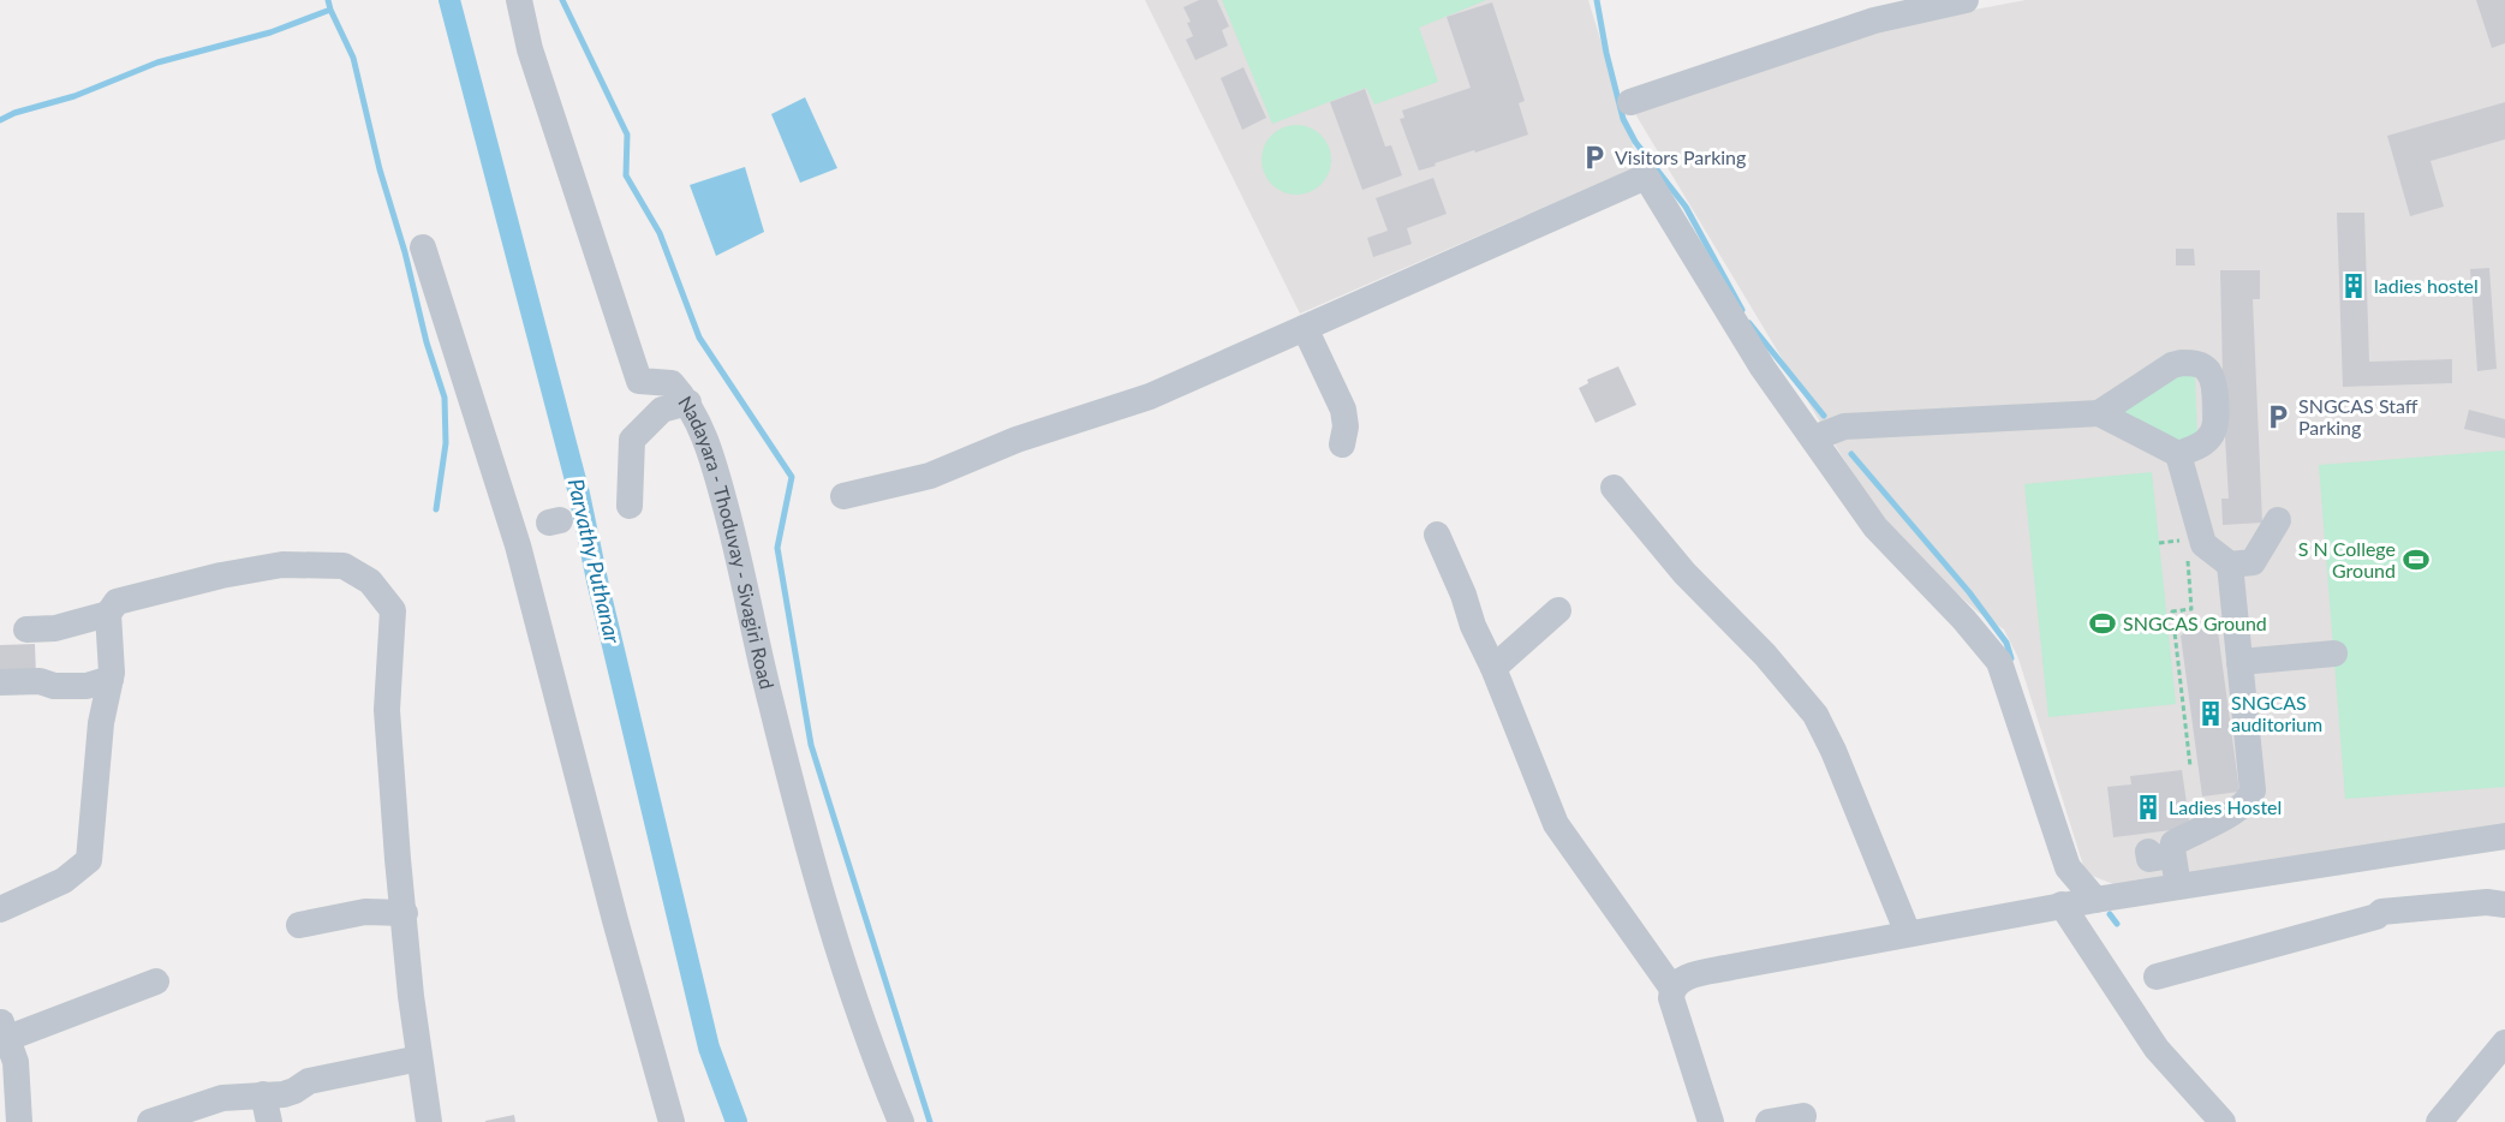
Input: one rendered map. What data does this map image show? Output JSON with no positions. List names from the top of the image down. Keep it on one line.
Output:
{"streets":{"street":["Nadayara - Thoduvay - Sivagiri Road"]},"water":["Parvathy Puthanar"],"places":{"parking":["Visitors Parking","SNGCAS Staff Parking"],"building":["ladies hostel","SNGCAS auditorium","Ladies Hostel"],"sports":["S N College Ground","SNGCAS Ground"]}}
